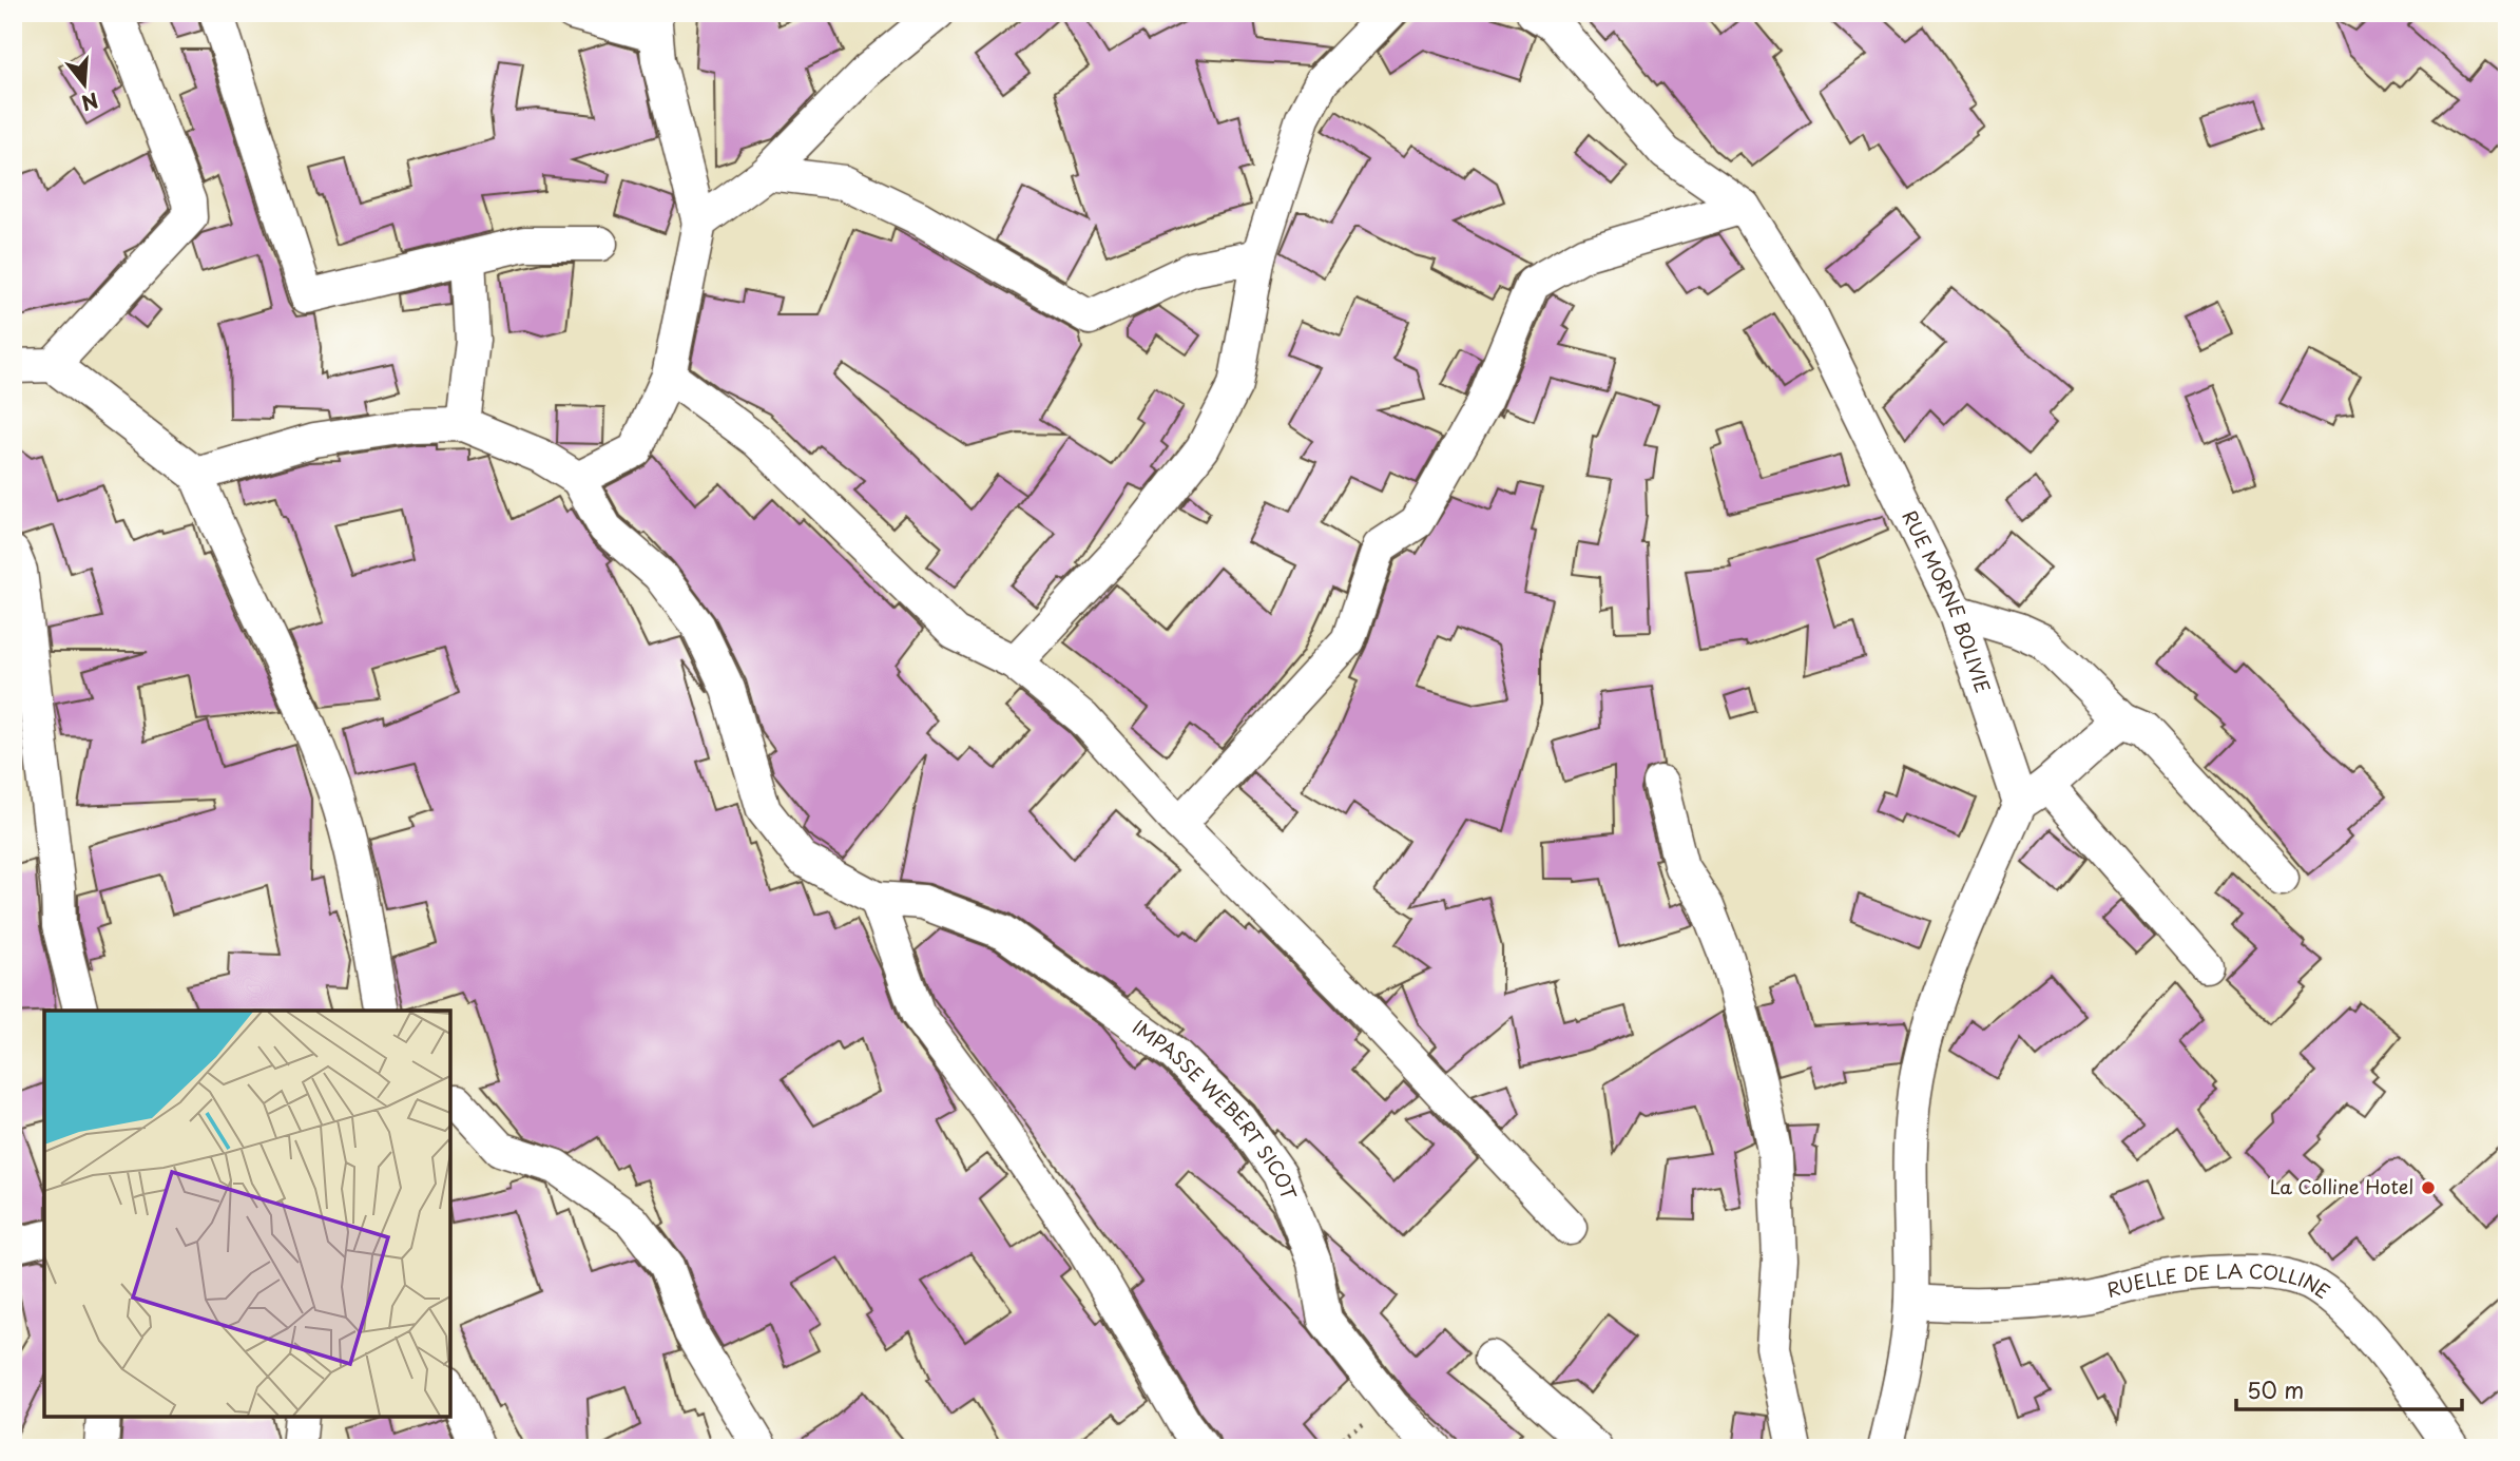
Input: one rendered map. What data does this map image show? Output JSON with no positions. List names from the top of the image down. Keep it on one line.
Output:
{"streets":{"street":["RUE MORNE BOLIVIE","IMPASSE WEBERT SICOT","RUELLE DE LA COLLINE"]},"places":["La Colline Hotel"],"scale_bar":"50 m","north":"bottom"}
